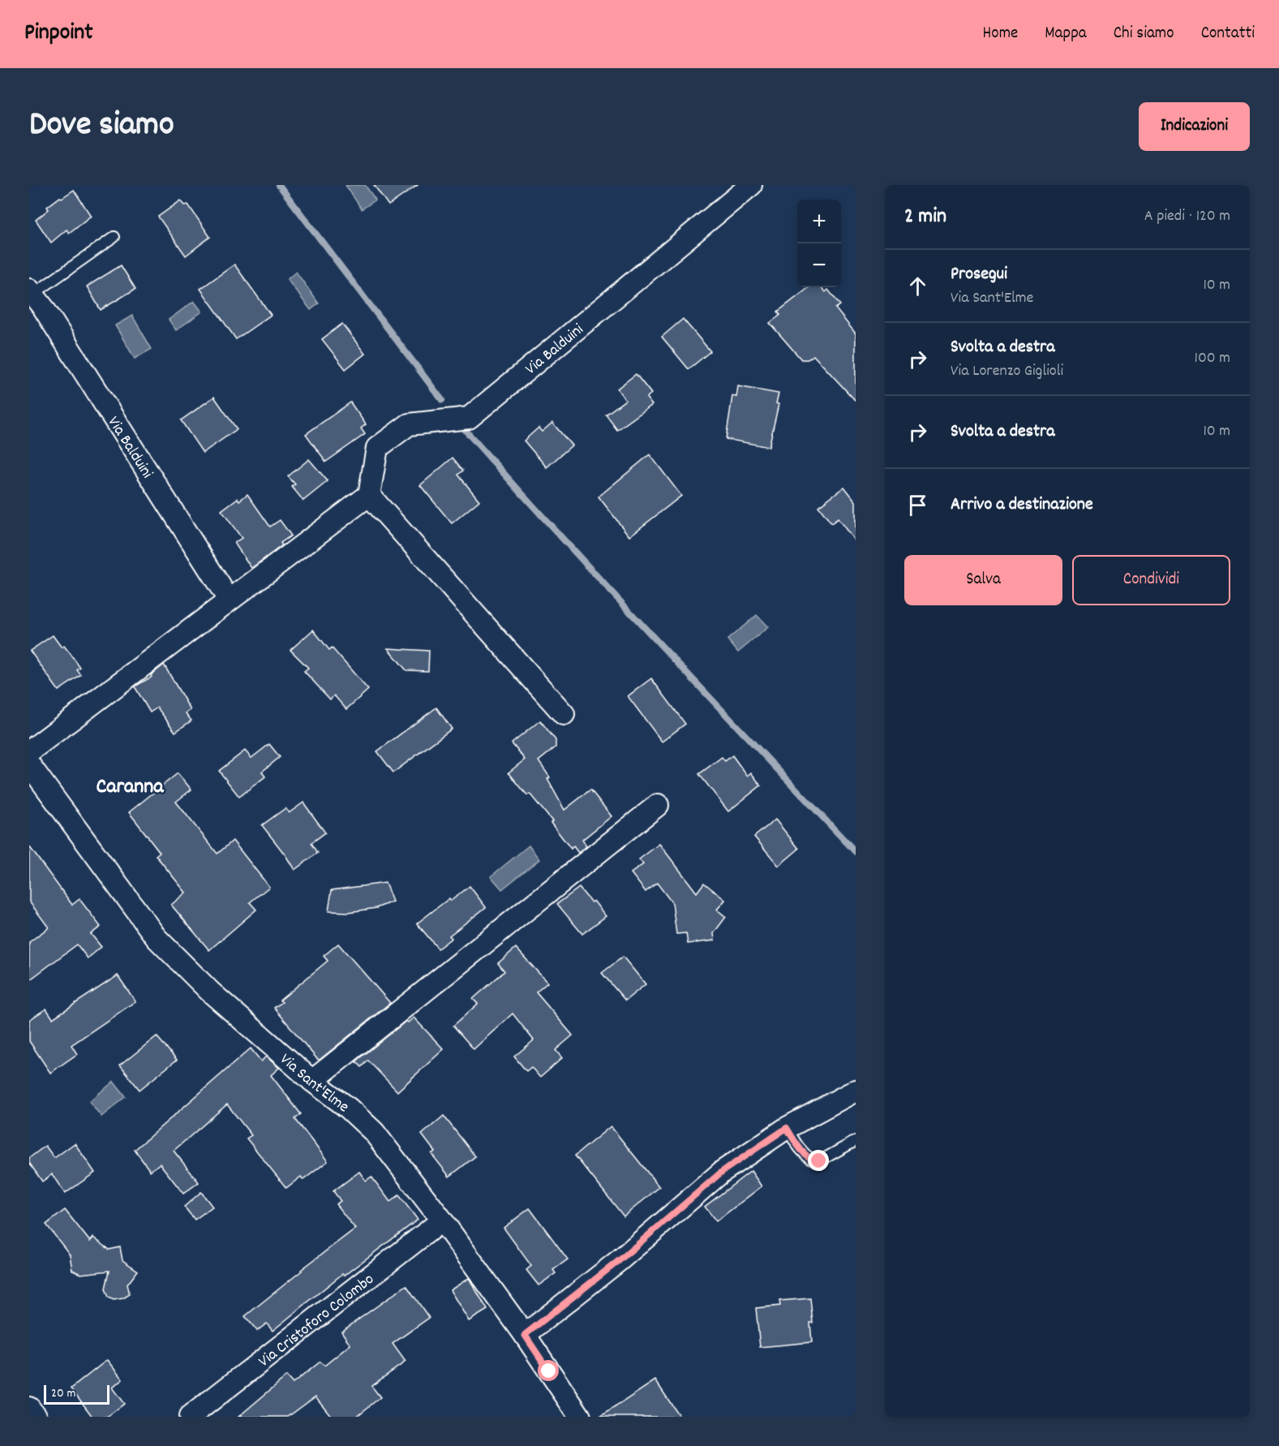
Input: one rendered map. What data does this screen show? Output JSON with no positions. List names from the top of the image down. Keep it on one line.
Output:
{"streets":{"street":["Via Balduini","Via Sant'Elme","Via Cristoforo Colombo"]},"crossings":[["Via Sant'Elme","Via Cristoforo Colombo"]],"districts":["Caranna"],"scale_bar":"20 m","page":{"header":"Pinpoint","nav":["Home","Mappa","Chi siamo","Contatti"],"title":"Dove siamo","buttons":["Indicazioni",["Salva","Condividi"]],"heading":["2 min","A piedi · 120 m"],"map_buttons":["+","−"],"list":[["Prosegui","Via Sant'Elme","10 m"],["Svolta a destra","Via Lorenzo Giglioli","100 m"],["Svolta a destra","10 m"],"Arrivo a destinazione"],"scale":"20 m"}}
